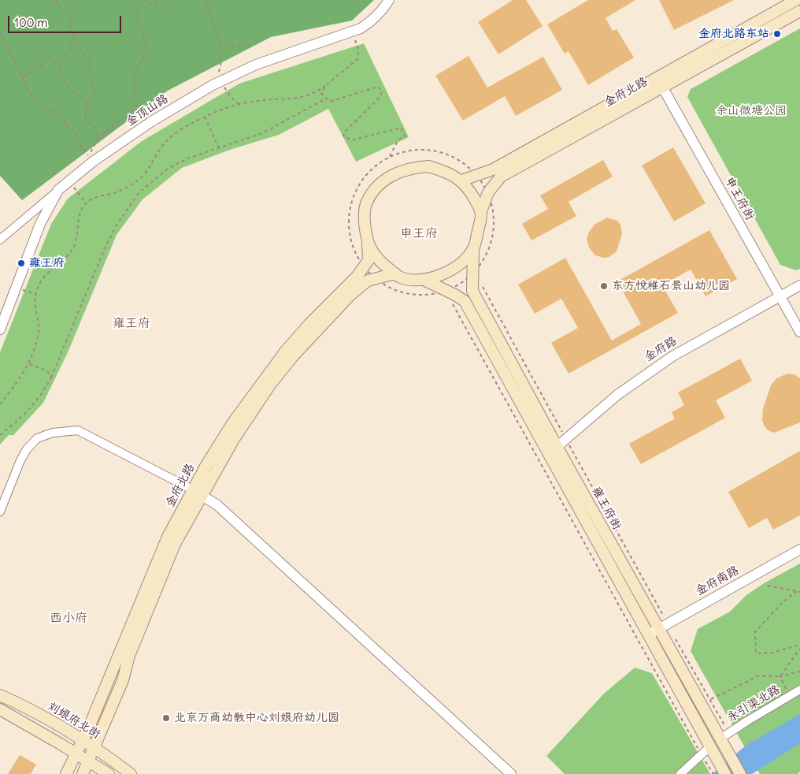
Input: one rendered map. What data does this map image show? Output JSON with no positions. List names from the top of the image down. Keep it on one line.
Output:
{"streets":{"main road":["金府北路","雍王府街","刘娘府北街"],"street":["金顶山路","申王府街","金府路","金府南路","永引渠北路"]},"crossings":[["金府北路","申王府街"],["金府北路","雍王府街"],["金府北路","刘娘府北街"],["申王府街","金府路"],["金府路","雍王府街"],["雍王府街","金府南路"],["雍王府街","永引渠北路"]],"districts":["申王府","雍王府","西小府"],"parks":["余山微塘公园"],"places":["金府北路东站","雍王府","东方悦稚石景山幼儿园","北京万商幼教中心刘娘府幼儿园"],"scale_bar":"100 m"}
